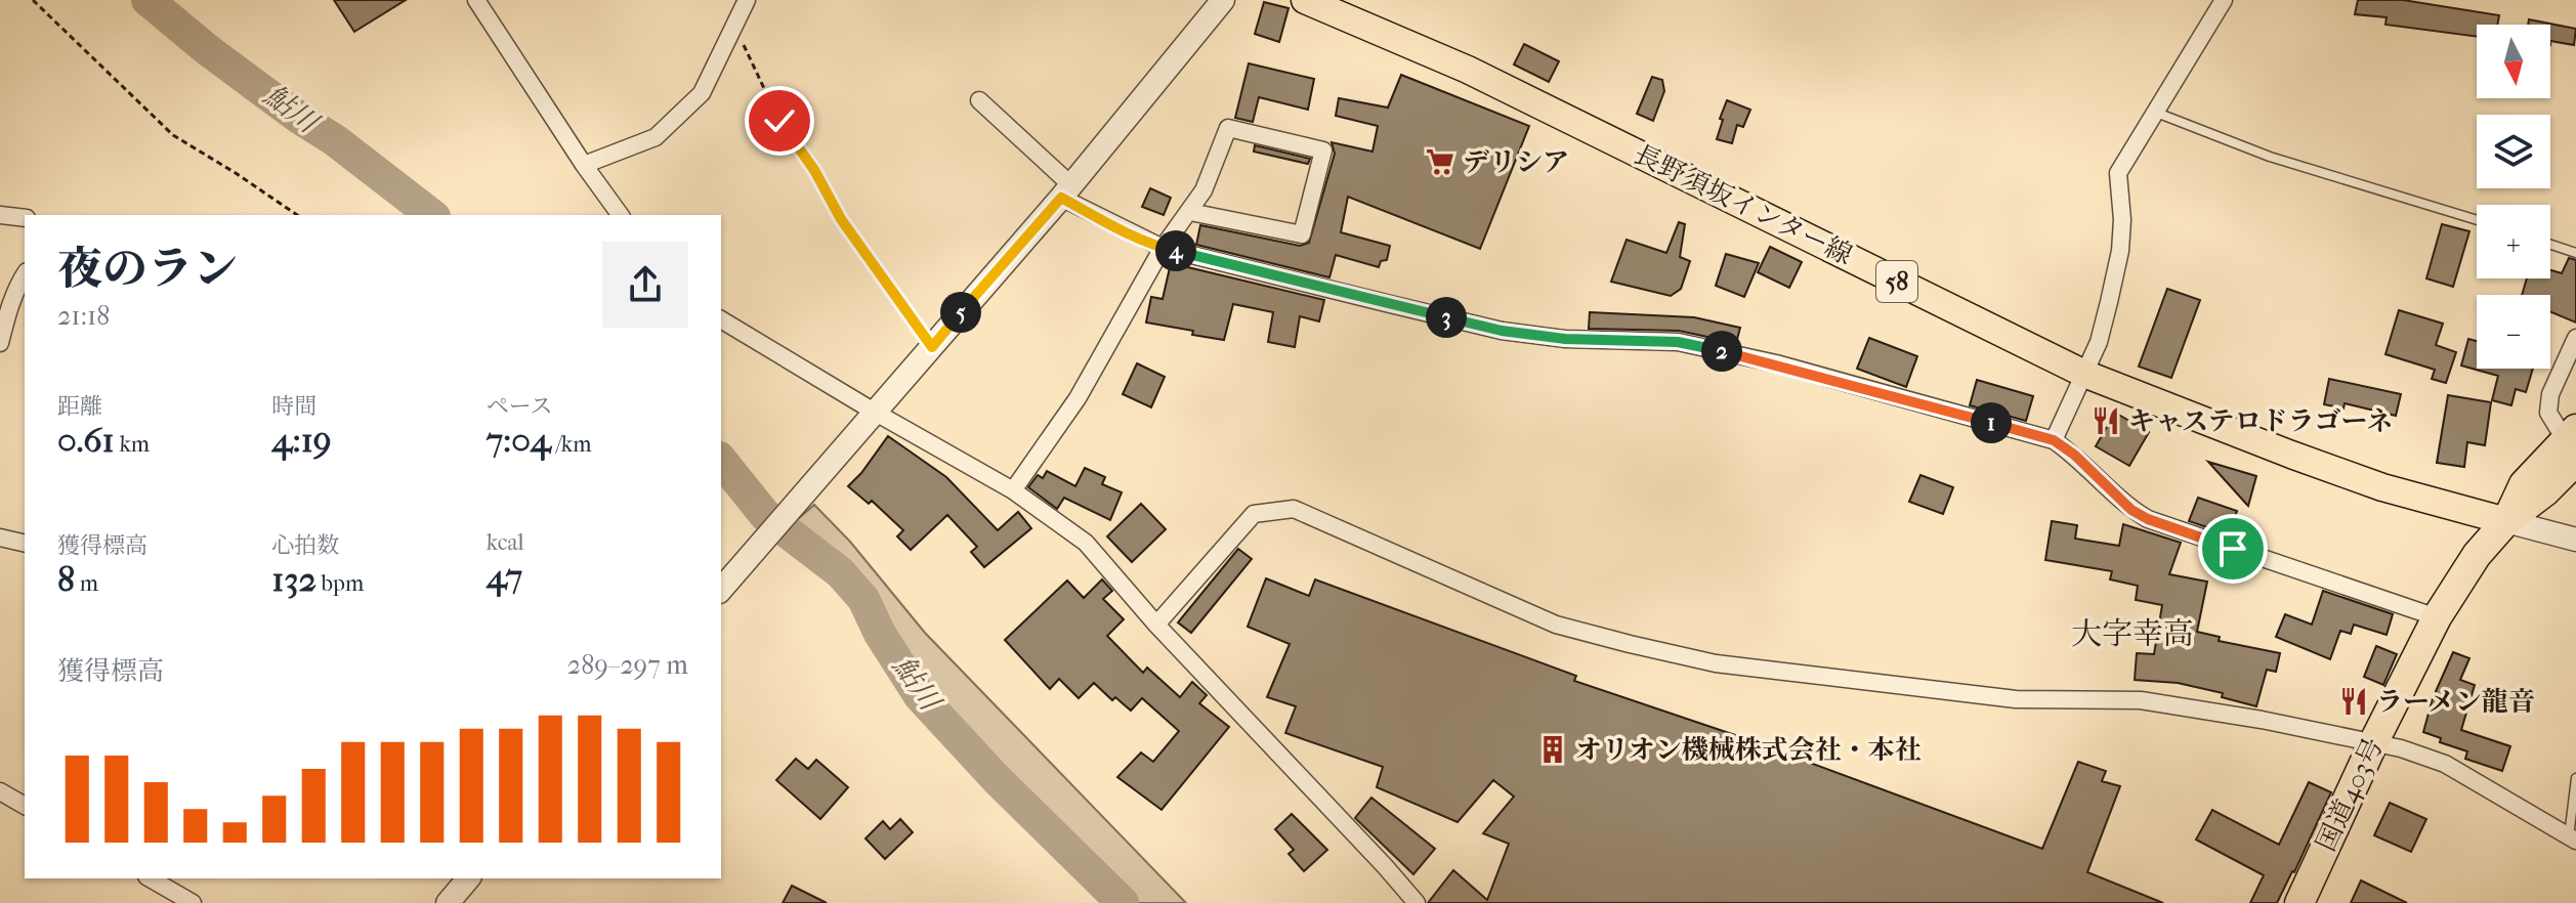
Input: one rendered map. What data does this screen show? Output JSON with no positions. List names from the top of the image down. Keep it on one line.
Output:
{"streets":{"highway":["国道403号"],"main road":["長野須坂インター線","58"]},"crossings":[["長野須坂インター線","国道403号"]],"districts":["大字幸高"],"water":["鮎川"],"places":{"supermarket":["デリシア"],"restaurant":["キャステロドラゴーネ","ラーメン龍音"],"building":["オリオン機械株式会社・本社"]},"north":"bottom","page":{"map_buttons":["+","−"],"heading":["夜のラン","21:18"],"pins":["4","5","3","2","1"],"stats":[["距離","0.61 km"],["時間","4:19"],["ペース","7:04 /km"],["獲得標高","8 m"],["心拍数","132 bpm"],["kcal","47"]],"chart":["獲得標高","289–297 m"]}}
